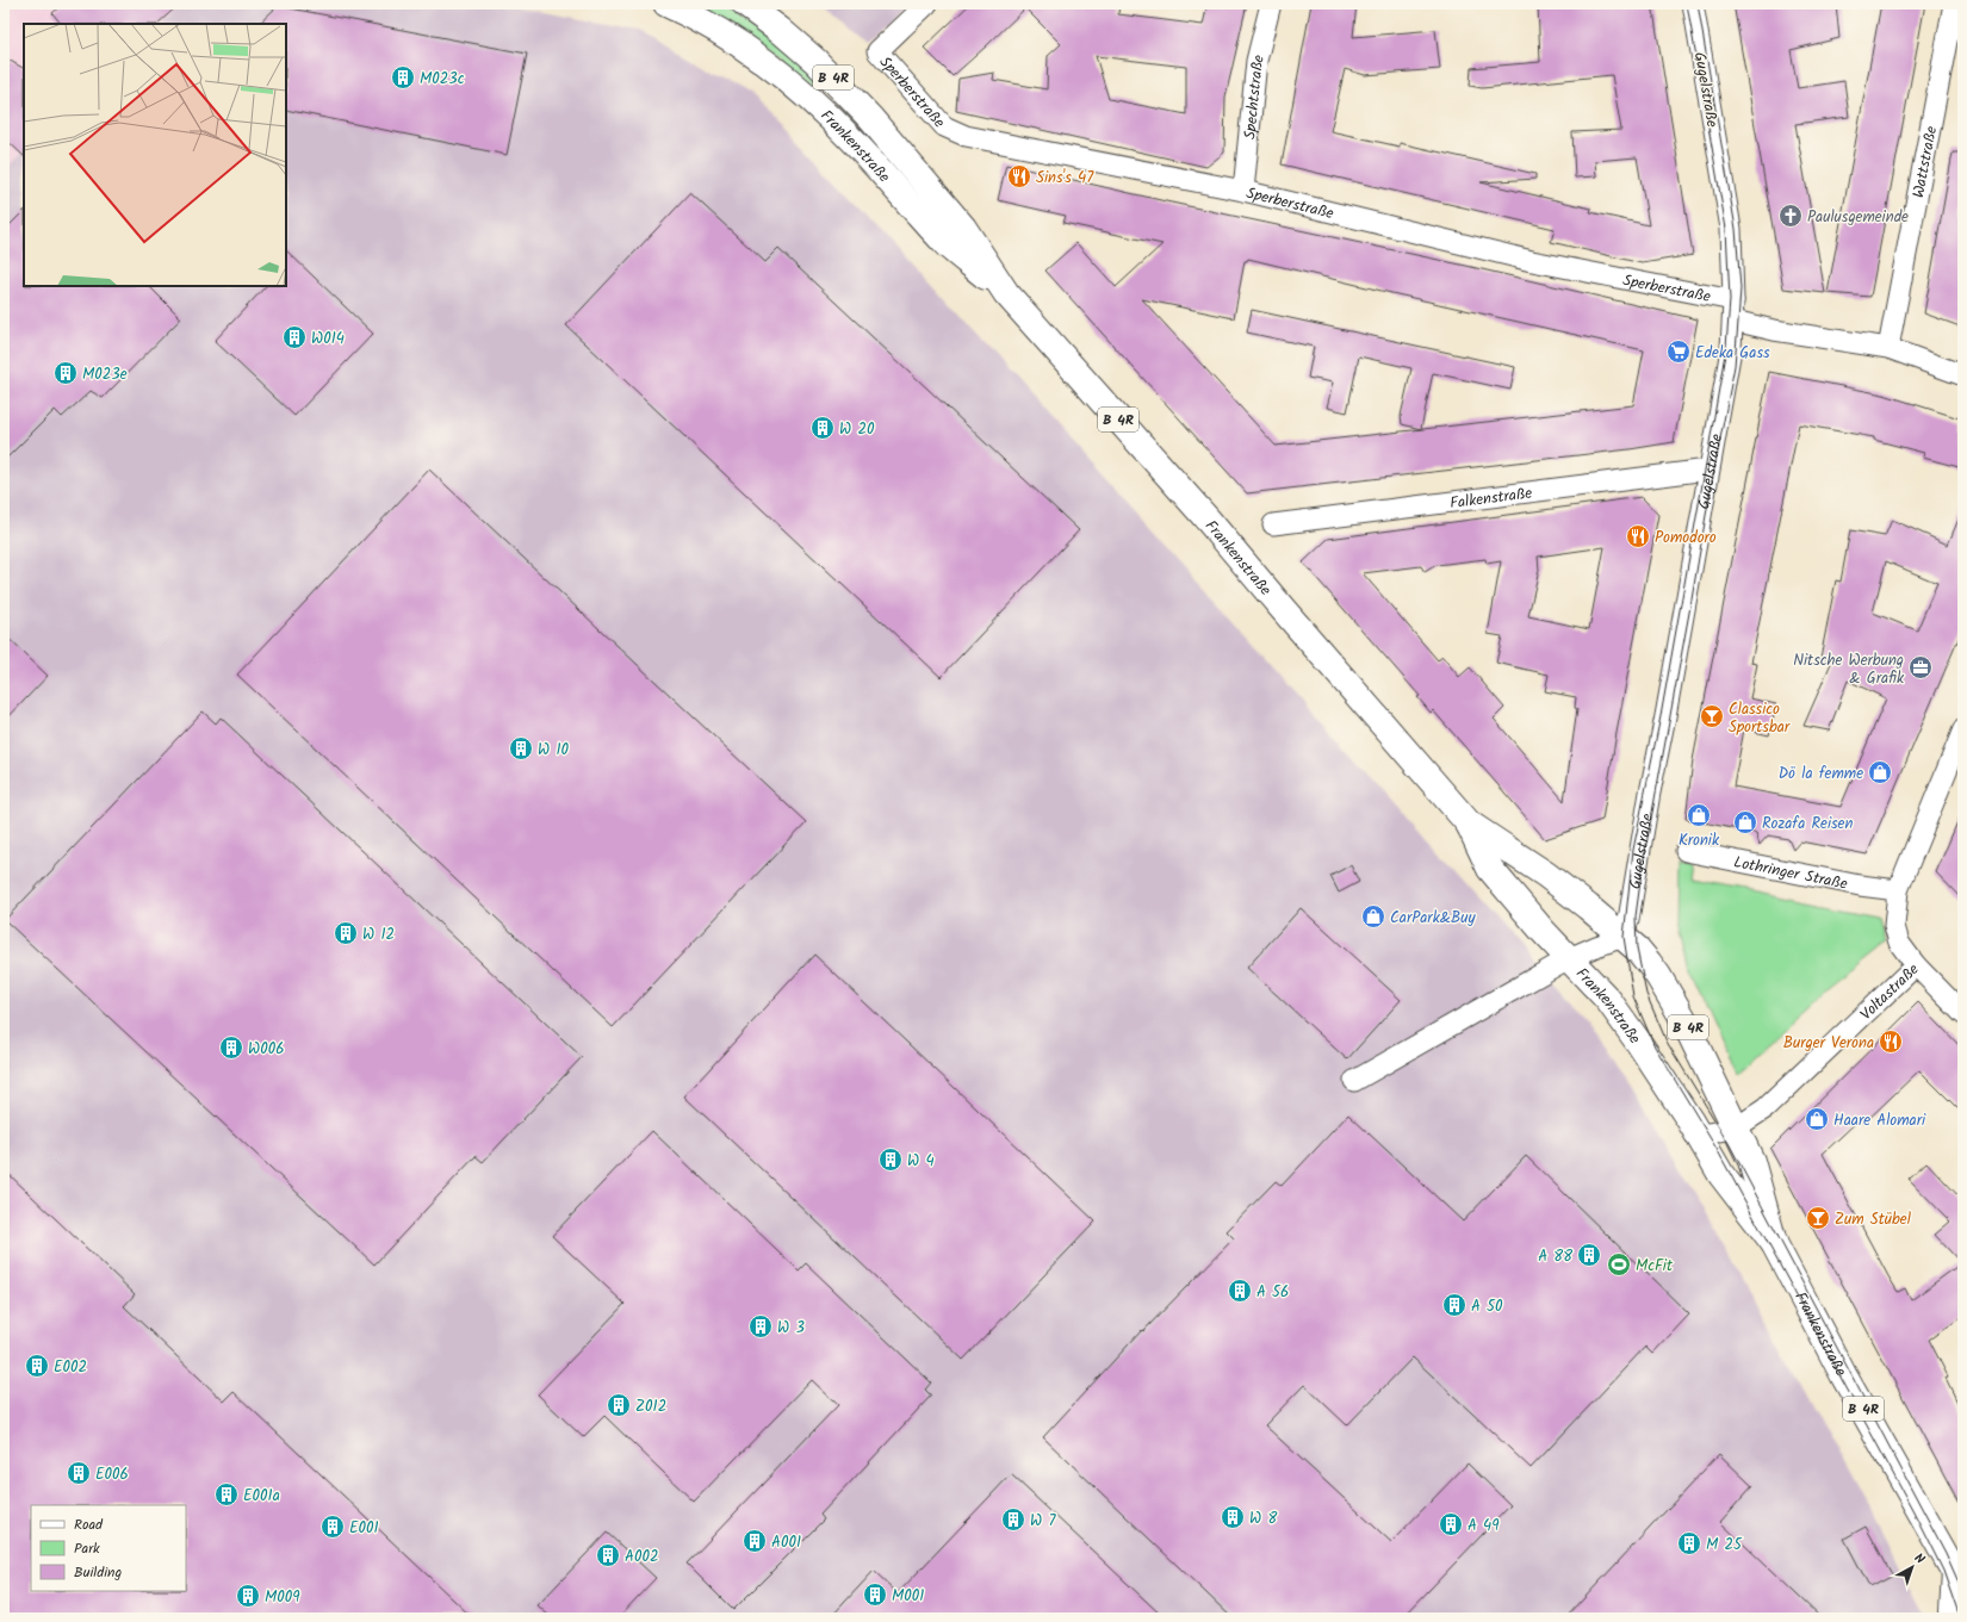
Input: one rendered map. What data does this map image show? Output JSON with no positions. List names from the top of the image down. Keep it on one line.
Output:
{"streets":{"main road":["B 4R","Frankenstraße"],"street":["Gugelstraße","Sperberstraße","Spechtstraße","Wattstraße","Falkenstraße","Lothringer Straße","Voltastraße"]},"crossings":[["Gugelstraße","Sperberstraße"],["Gugelstraße","Frankenstraße"],["Gugelstraße","Falkenstraße"],["Sperberstraße","Spechtstraße"],["Sperberstraße","Wattstraße"],["Frankenstraße","Voltastraße"],["Lothringer Straße","Voltastraße"]],"places":{"building":["M023c","W014","M023e","W 20","W 10","W 12","W006","W 4","A 88","A 56","A 50","W 3","E002","Z012","E006","E001a","W 8","W 7","A 49","E001","A001","M 25","A002","M001","M009"],"restaurant":["Sins's 47","Pomodoro","Burger Verona"],"church":["Paulusgemeinde"],"supermarket":["Edeka Gass"],"office":["Nitsche Werbung & Grafik"],"bar":["Classico Sportsbar","Zum Stübel"],"shop":["Dö la femme","Kronik","Rozafa Reisen","CarPark&Buy","Haare Alomari"],"sports":["McFit"]},"legend":["Road","Park","Building"],"north":"top right"}
